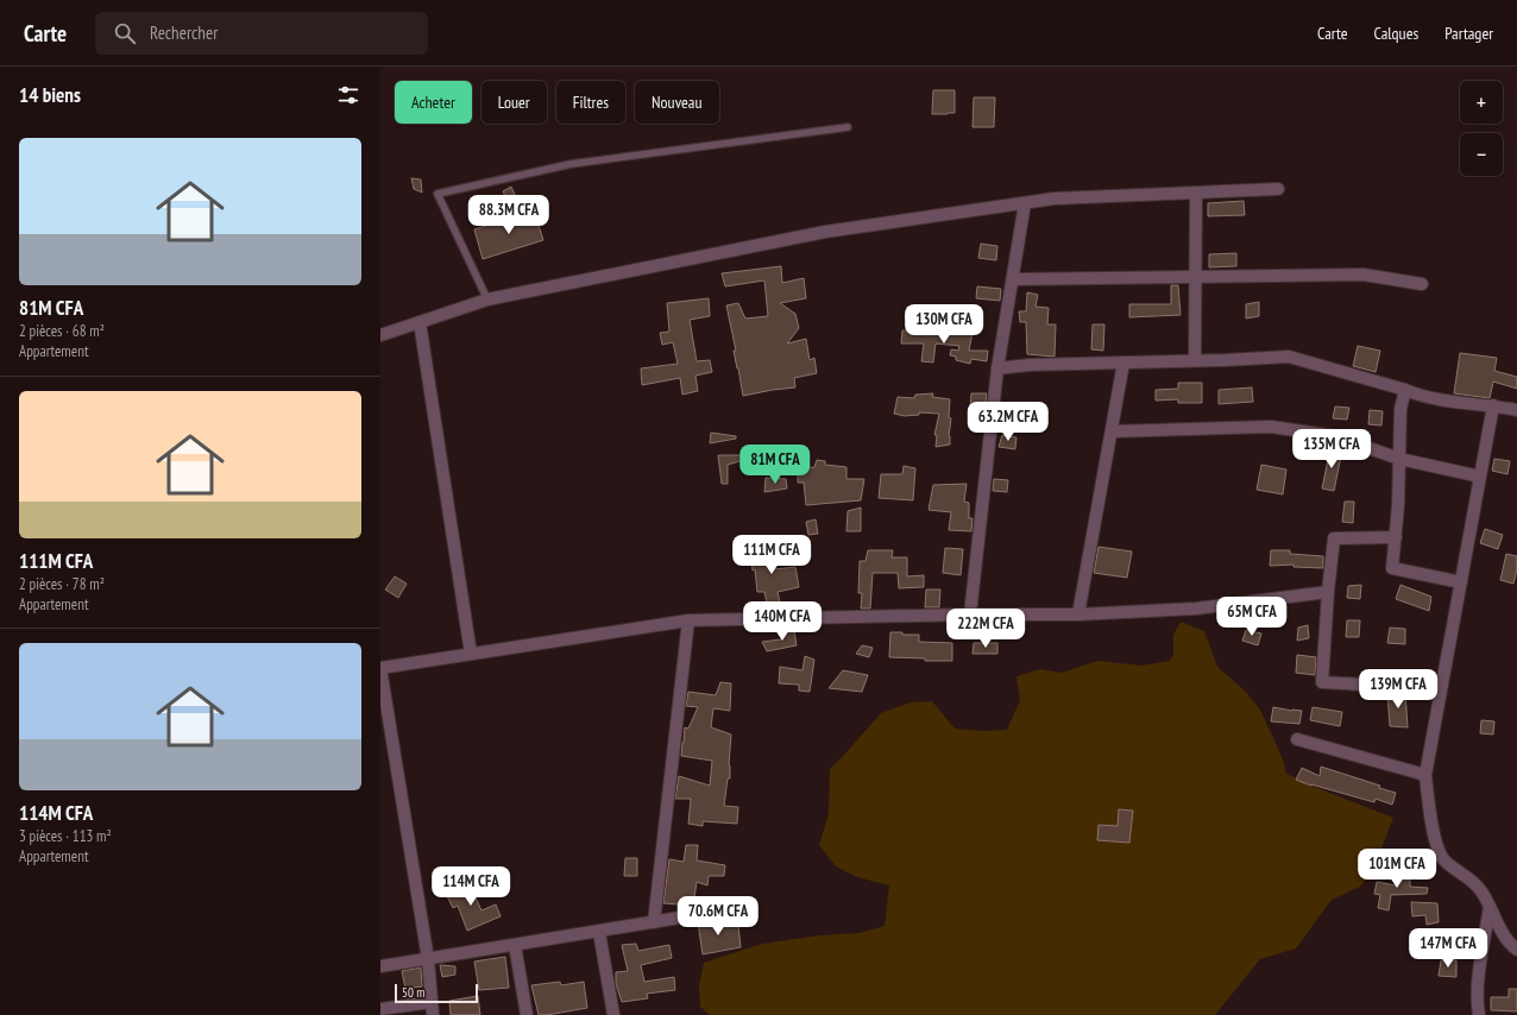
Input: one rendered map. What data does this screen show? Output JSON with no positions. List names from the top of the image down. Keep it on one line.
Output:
{"scale_bar":"50 m","page":{"header":"Carte","search":"Rechercher","nav":["Carte","Calques","Partager"],"heading":"14 biens","map_buttons":["+","−"],"chip":["Acheter","Louer","Filtres","Nouveau"],"list":[{"name":"81M CFA","note":"2 pièces · 68 m² · Appartement"},{"name":"111M CFA","note":"2 pièces · 78 m² · Appartement"},{"name":"114M CFA","note":"3 pièces · 113 m² · Appartement"}],"price":["88.3M CFA","130M CFA","63.2M CFA","135M CFA","81M CFA","111M CFA","65M CFA","140M CFA","222M CFA","139M CFA","101M CFA","114M CFA","70.6M CFA","147M CFA"],"scale":"50 m"}}
